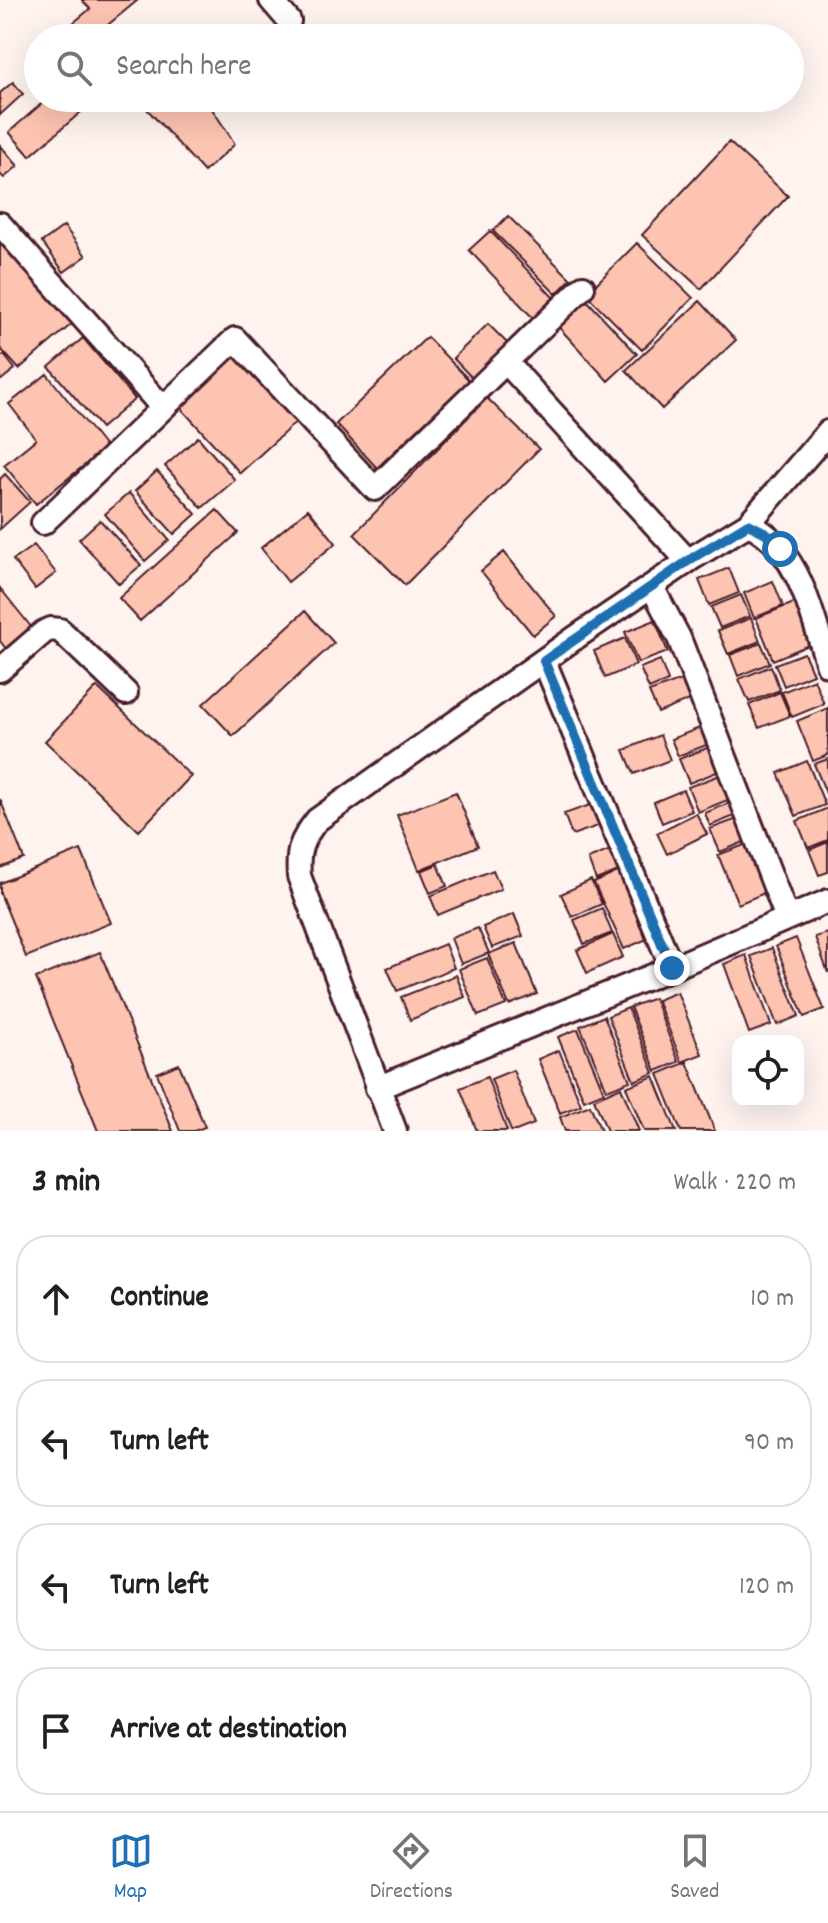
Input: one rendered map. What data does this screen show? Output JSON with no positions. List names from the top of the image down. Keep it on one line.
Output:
{"page":{"search":"Search here","heading":["3 min","Walk · 220 m"],"list":[["Continue","10 m"],["Turn left","90 m"],["Turn left","120 m"],"Arrive at destination"],"nav":["Map","Directions","Saved"]}}
